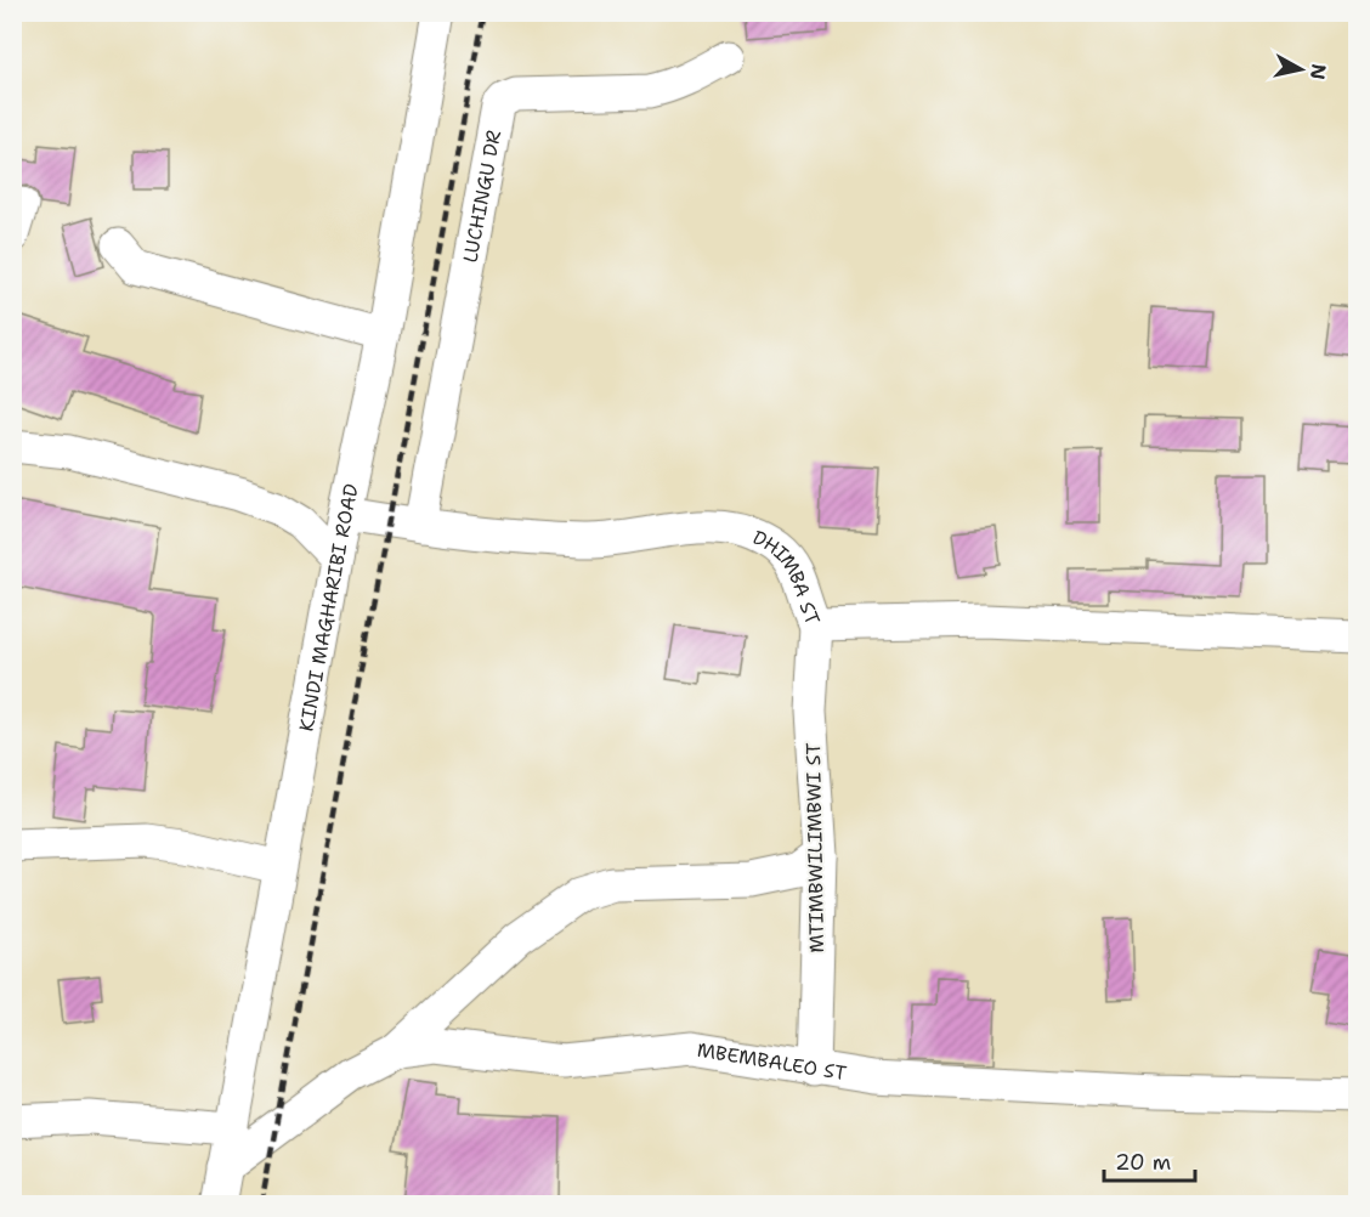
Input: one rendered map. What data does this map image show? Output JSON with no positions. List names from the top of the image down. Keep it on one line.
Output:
{"streets":{"street":["LUCHINGU DR","DHIMBA ST","KINDI MAGHARIBI ROAD","MTIMBWILIMBWI ST","MBEMBALEO ST"]},"crossings":[["LUCHINGU DR","DHIMBA ST"],["DHIMBA ST","KINDI MAGHARIBI ROAD"],["DHIMBA ST","MTIMBWILIMBWI ST"],["KINDI MAGHARIBI ROAD","MBEMBALEO ST"],["MTIMBWILIMBWI ST","MBEMBALEO ST"]],"scale_bar":"20 m","north":"right"}
